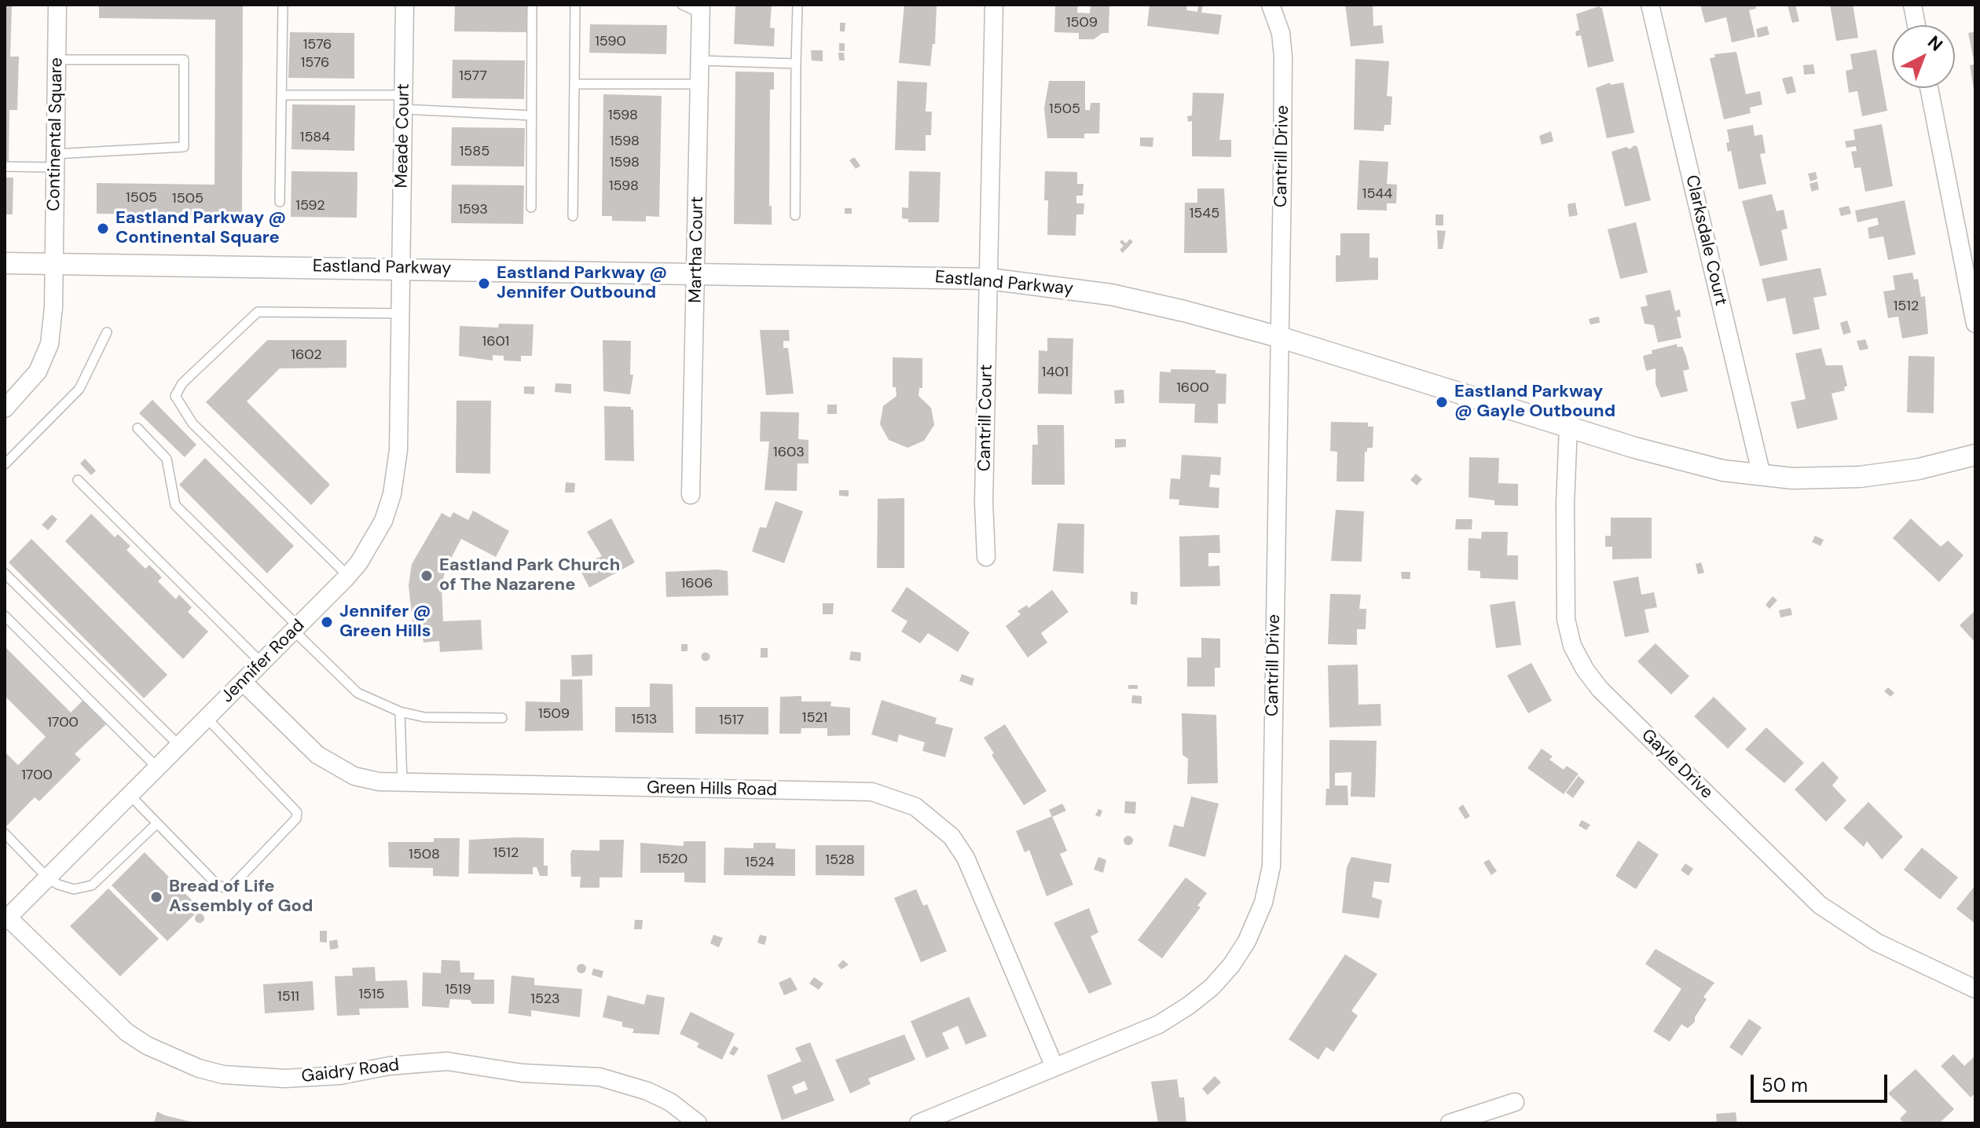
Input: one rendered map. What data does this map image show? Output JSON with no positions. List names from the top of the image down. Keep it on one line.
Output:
{"streets":{"street":["Continental Square","Meade Court","Cantrill Drive","Clarksdale Court","Martha Court","Eastland Parkway","Cantrill Court","Jennifer Road","Gayle Drive","Green Hills Road","Gaidry Road"]},"crossings":[["Continental Square","Eastland Parkway"],["Meade Court","Eastland Parkway"],["Meade Court","Jennifer Road"],["Cantrill Drive","Eastland Parkway"],["Cantrill Drive","Green Hills Road"],["Clarksdale Court","Eastland Parkway"],["Martha Court","Eastland Parkway"],["Eastland Parkway","Cantrill Court"],["Eastland Parkway","Jennifer Road"],["Eastland Parkway","Gayle Drive"],["Jennifer Road","Green Hills Road"],["Jennifer Road","Gaidry Road"]],"places":["Eastland Parkway @ Continental Square","Eastland Parkway @ Jennifer Outbound","Eastland Parkway @ Gayle Outbound","Eastland Park Church of The Nazarene","Jennifer @ Green Hills","Bread of Life Assembly of God"],"house_numbers":["1509","1590","1576","1576","1577","1505","1598","1584","1598","1585","1598","1598","1544","1505","1505","1592","1593","1545","1512","1601","1602","1401","1600","1603","1606","1509","1521","1513","1517","1700","1700","1512","1508","1520","1528","1524","1519","1515","1511","1523"],"scale_bar":"50 m","north":"top right"}
